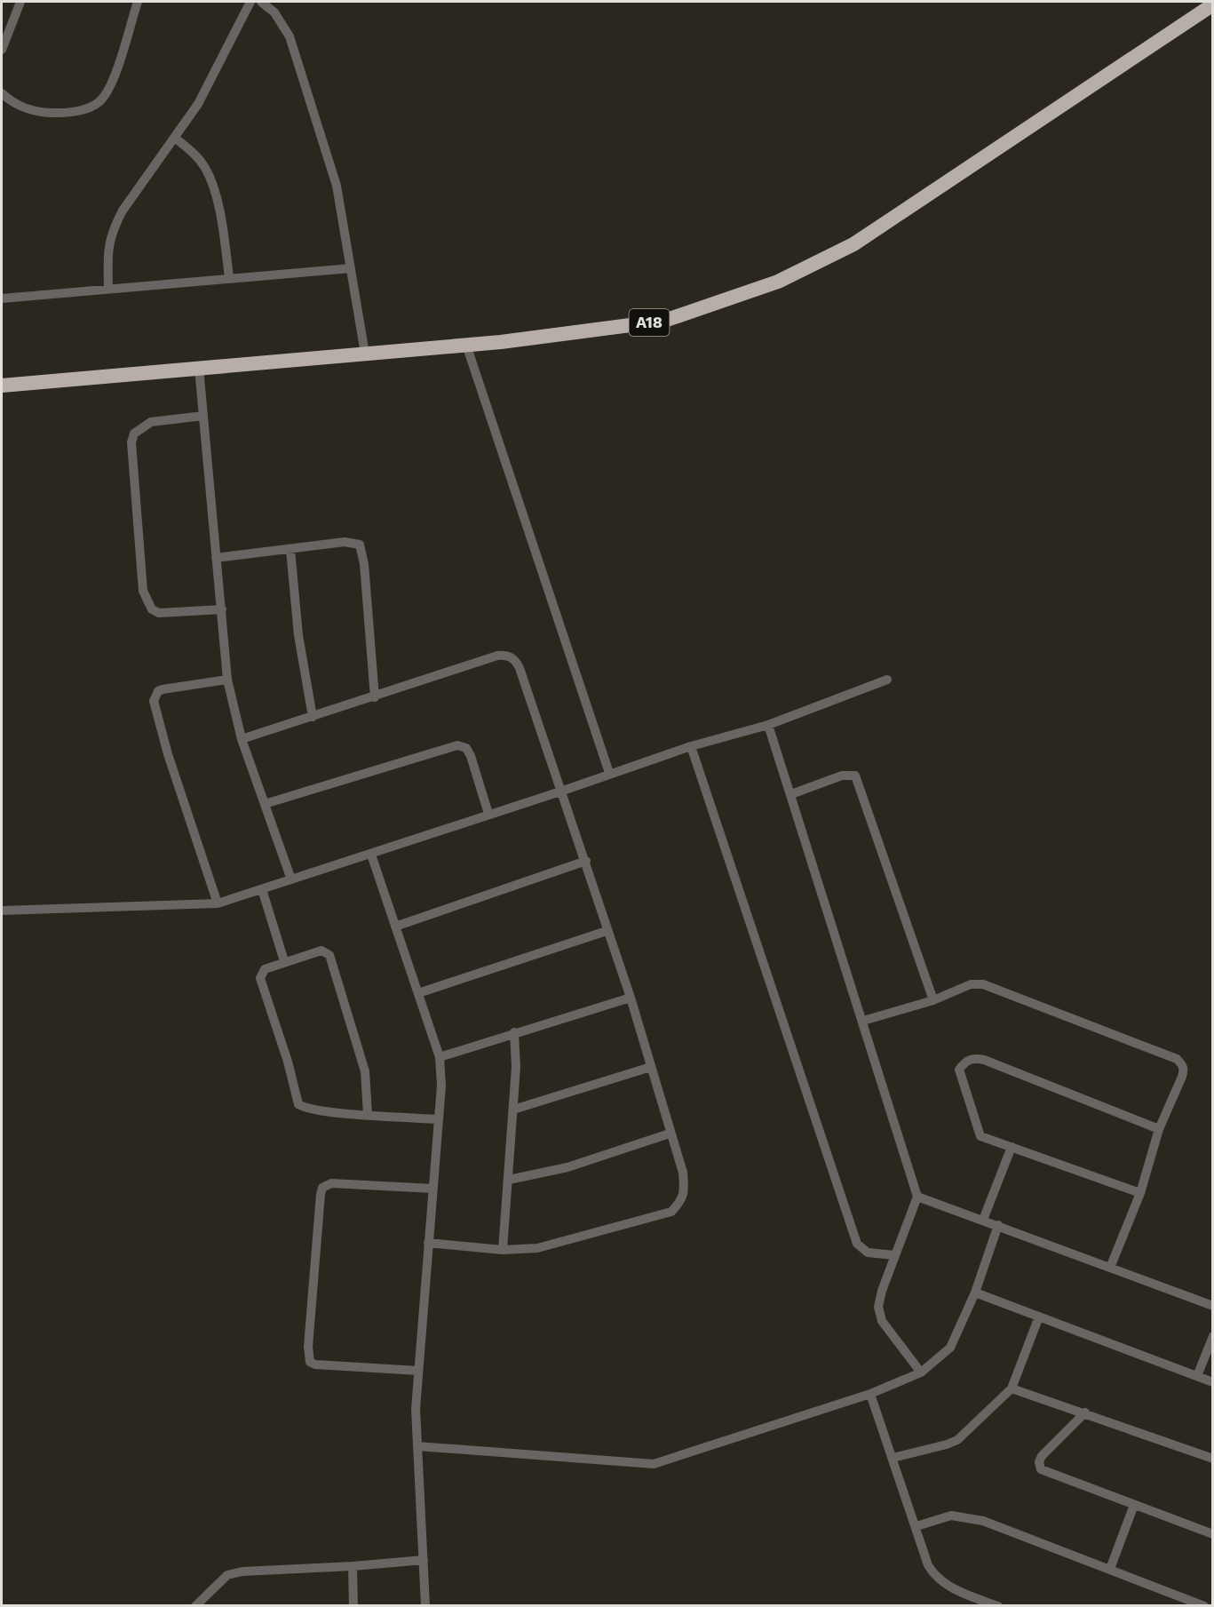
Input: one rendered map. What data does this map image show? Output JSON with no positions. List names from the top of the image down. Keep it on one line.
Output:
{"streets":{"highway":["A18"]}}
